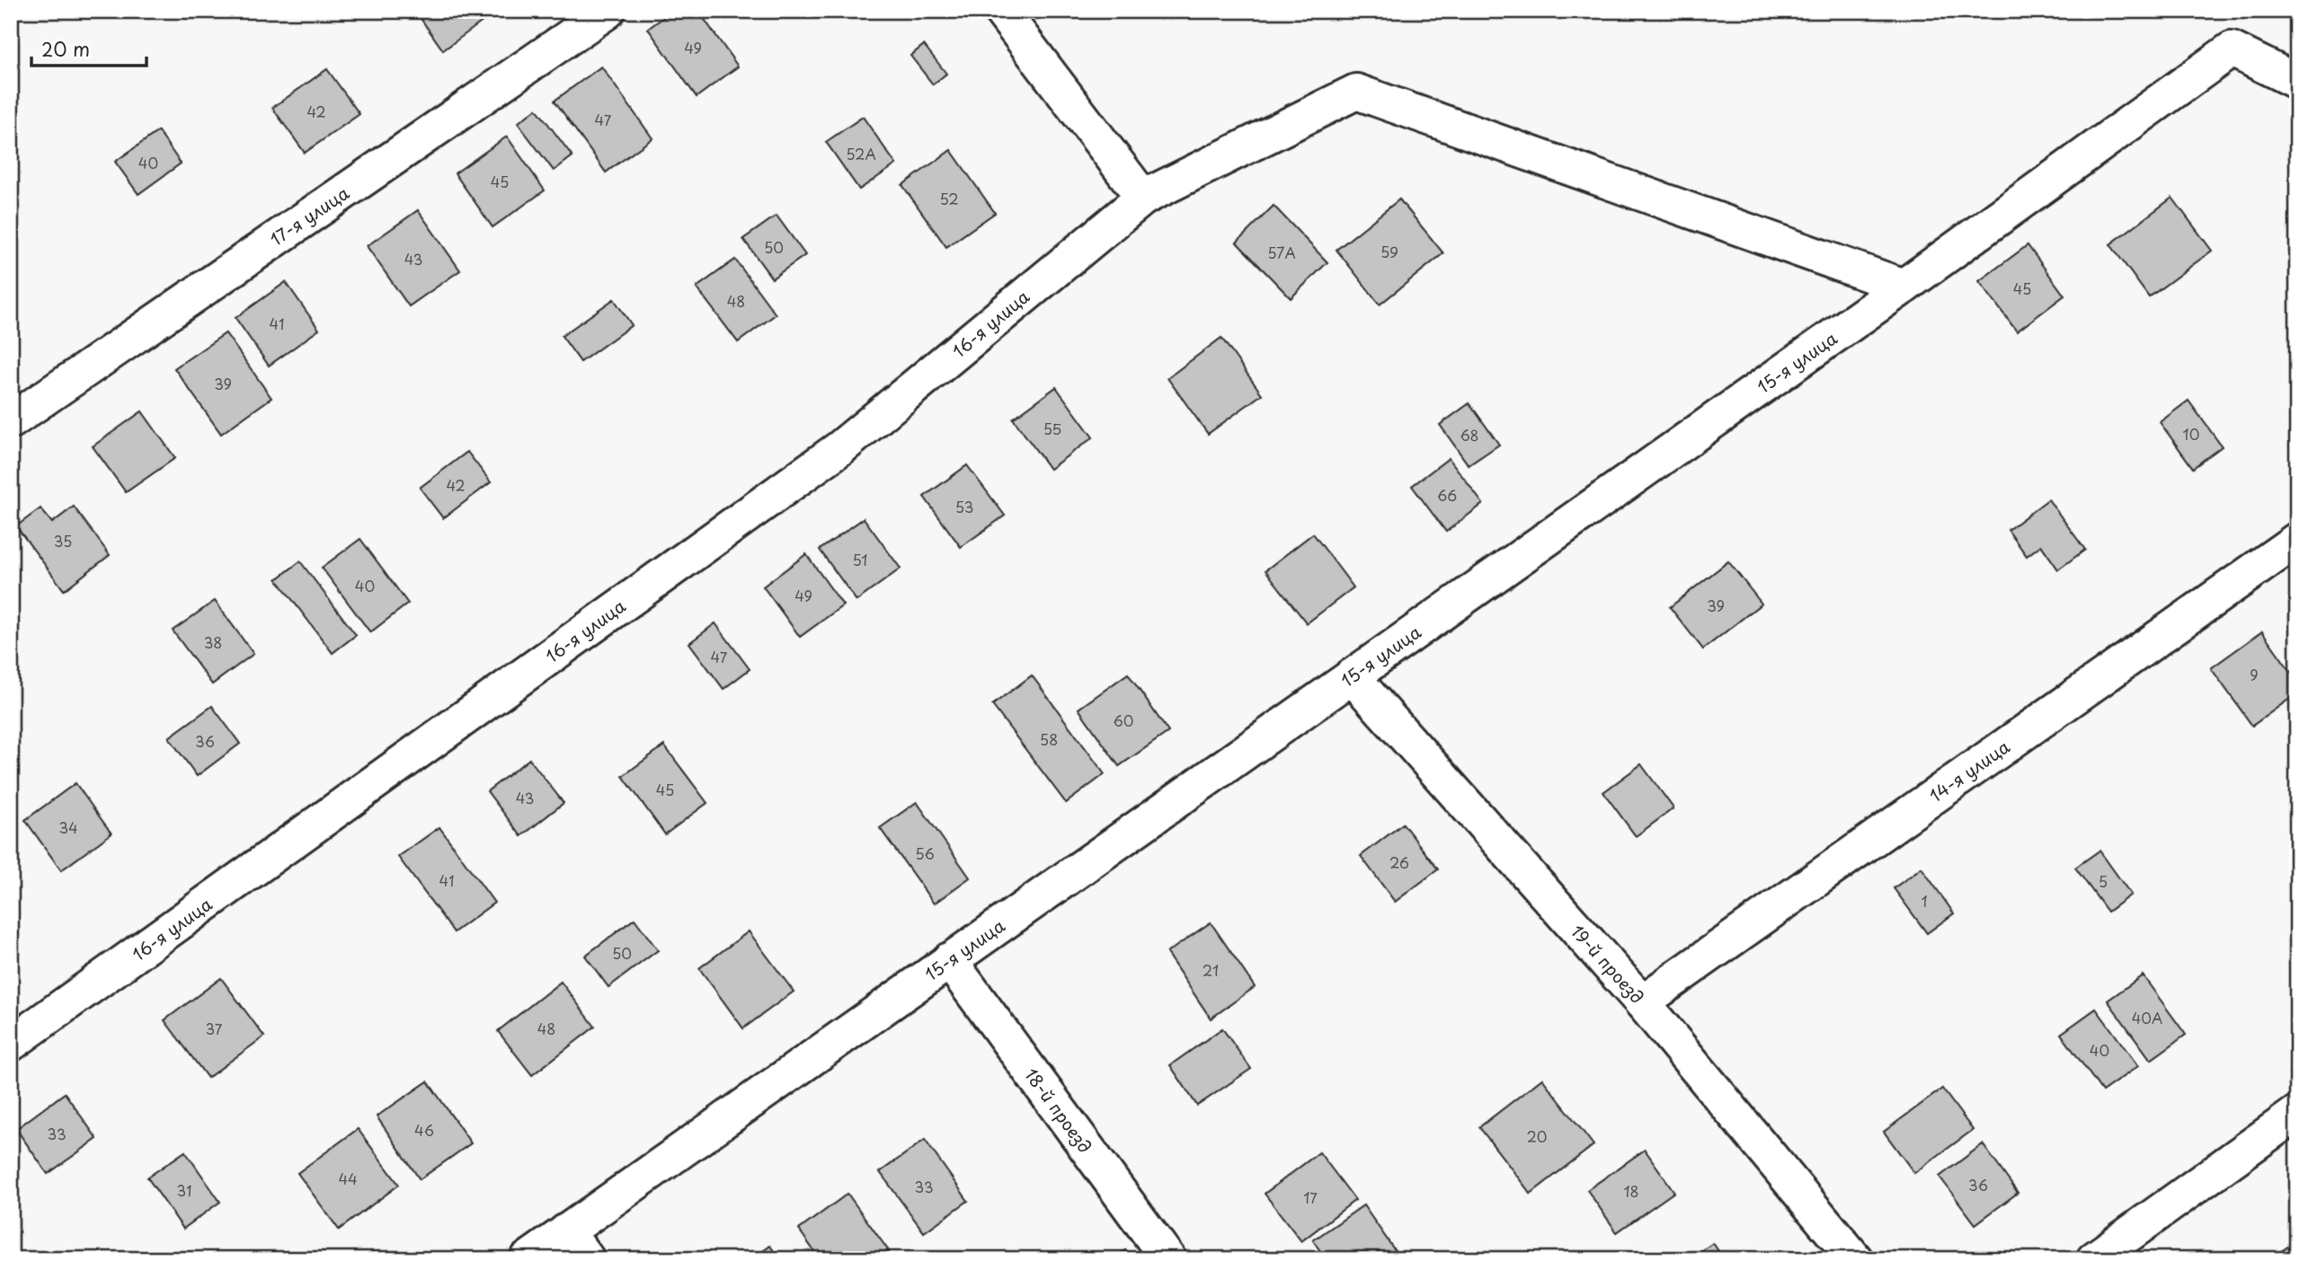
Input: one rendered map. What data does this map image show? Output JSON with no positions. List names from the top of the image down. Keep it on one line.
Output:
{"streets":{"street":["17-я улица","16-я улица","15-я улица","14-я улица","19-й проезд","18-й проезд"]},"crossings":[["16-я улица","15-я улица"],["15-я улица","19-й проезд"],["15-я улица","18-й проезд"],["14-я улица","19-й проезд"]],"house_numbers":["49","42","47","52А","40","45","52","50","59","57А","43","45","48","41","39","55","10","68","42","66","53","35","51","40","49","39","38","47","9","60","58","36","45","43","34","56","26","41","5","1","50","21","40А","37","48","40","46","33","20","44","36","33","31","18","17"],"scale_bar":"20 m"}
